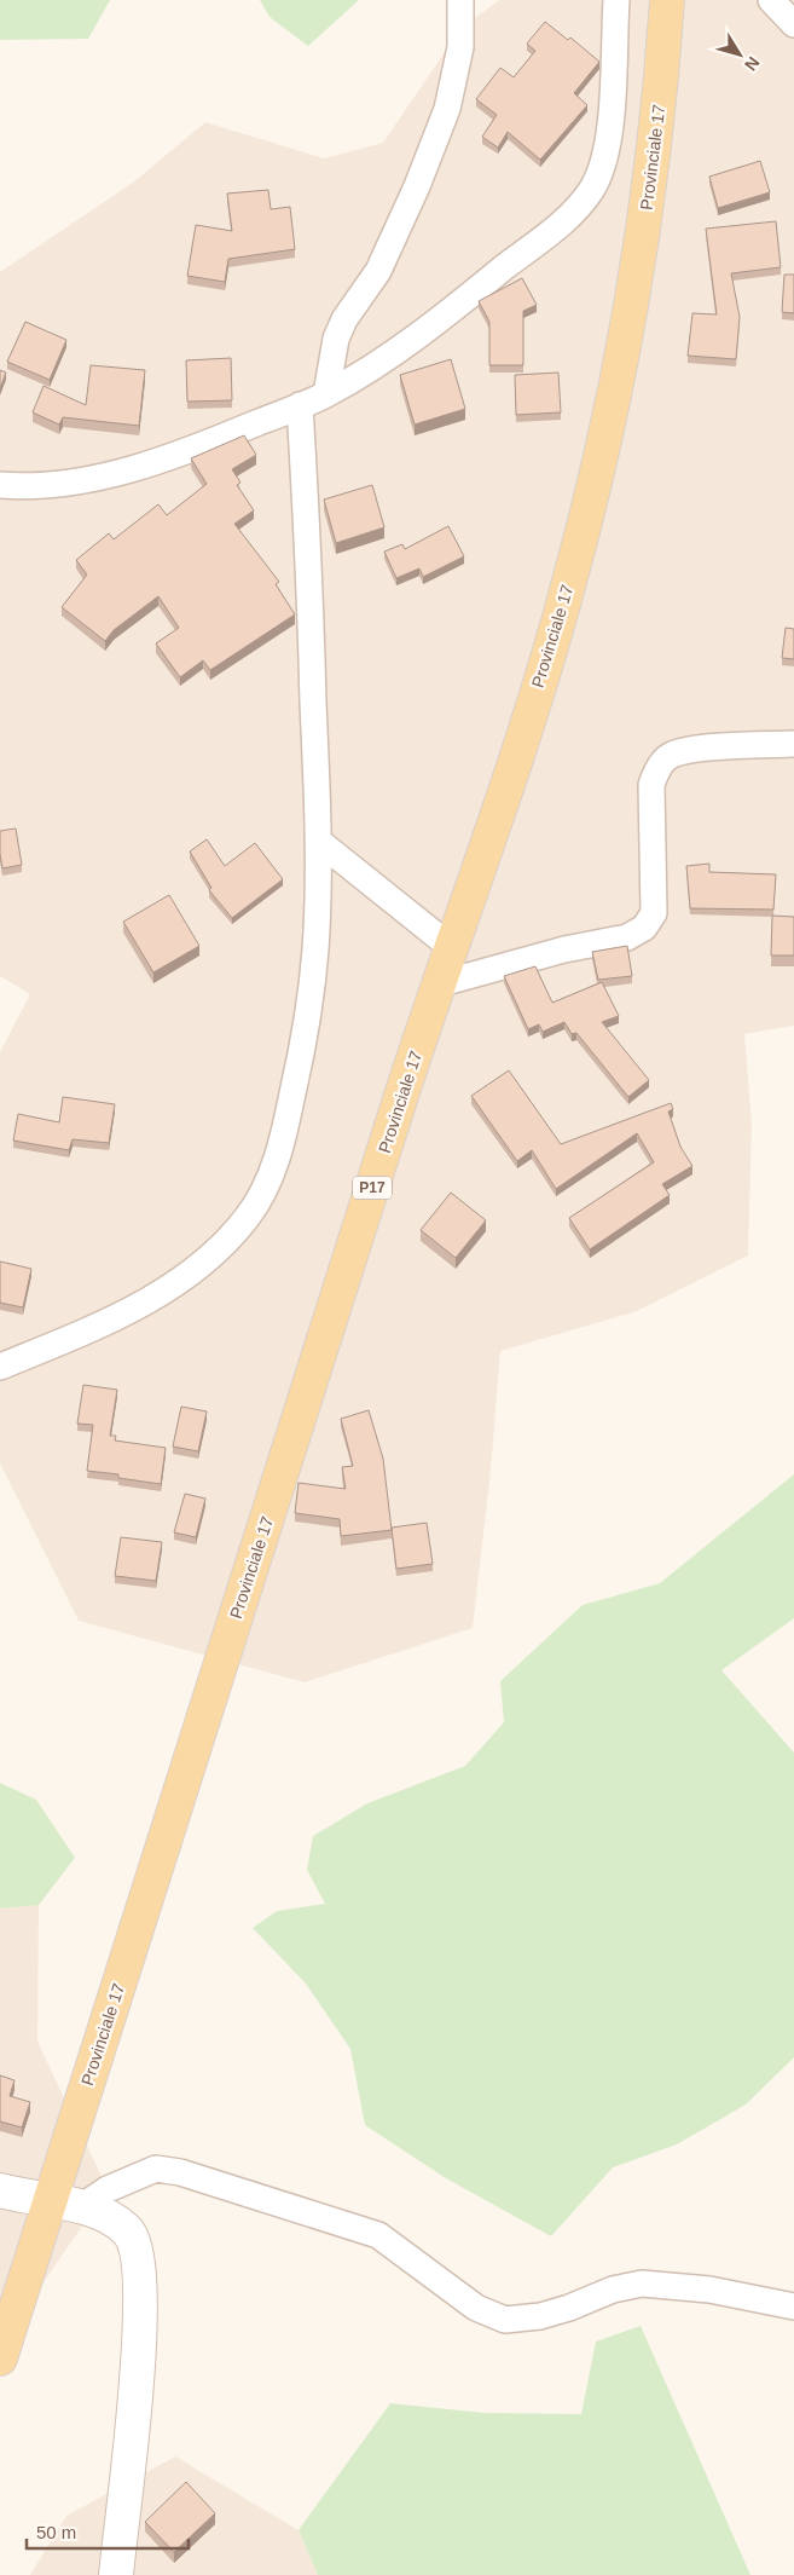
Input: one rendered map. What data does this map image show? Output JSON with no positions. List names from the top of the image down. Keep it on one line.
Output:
{"streets":{"main road":["Provinciale 17","P17"]},"scale_bar":"50 m","north":"bottom right"}
